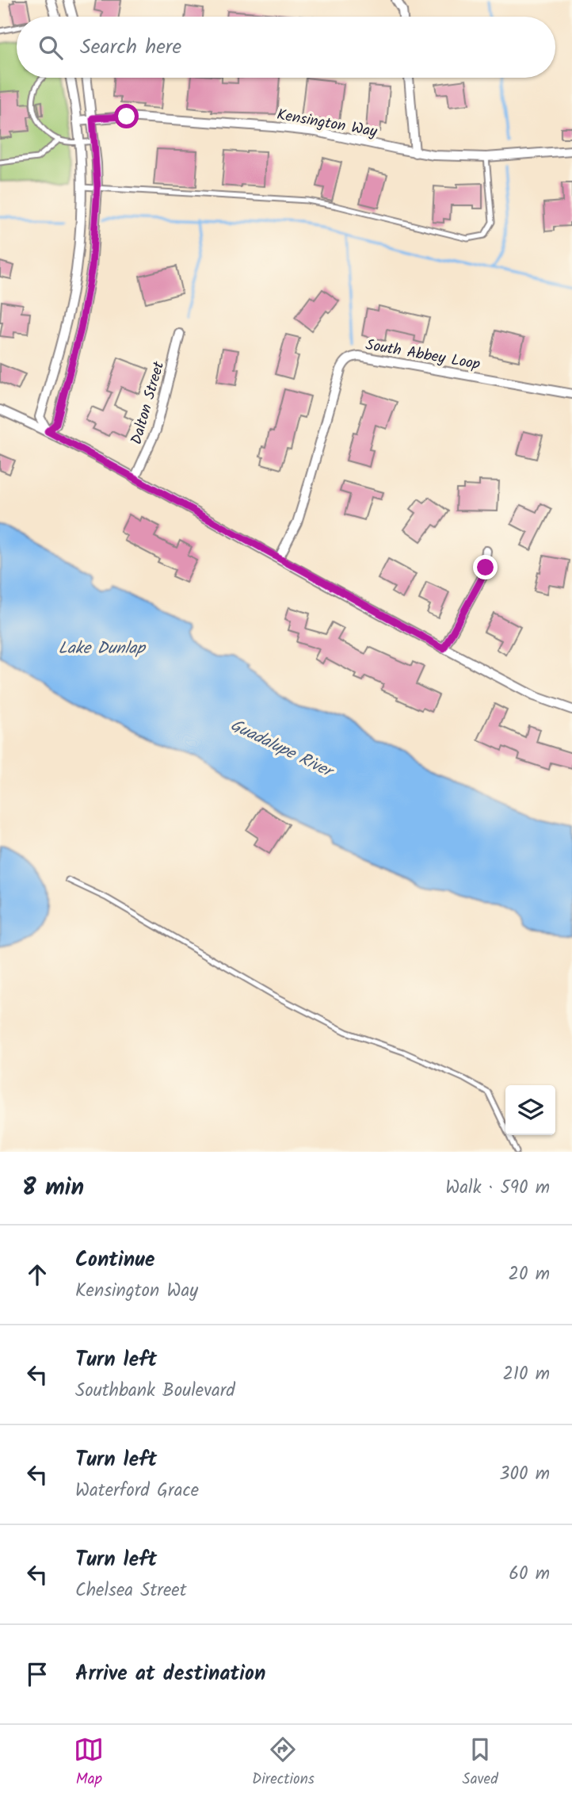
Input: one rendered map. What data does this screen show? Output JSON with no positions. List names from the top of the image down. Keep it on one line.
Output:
{"streets":{"street":["Kensington Way","South Abbey Loop","Dalton Street"]},"water":["Lake Dunlap","Guadalupe River"],"page":{"search":"Search here","heading":["8 min","Walk · 590 m"],"list":[["Continue","Kensington Way","20 m"],["Turn left","Southbank Boulevard","210 m"],["Turn left","Waterford Grace","300 m"],["Turn left","Chelsea Street","60 m"],"Arrive at destination"],"nav":["Map","Directions","Saved"]}}
